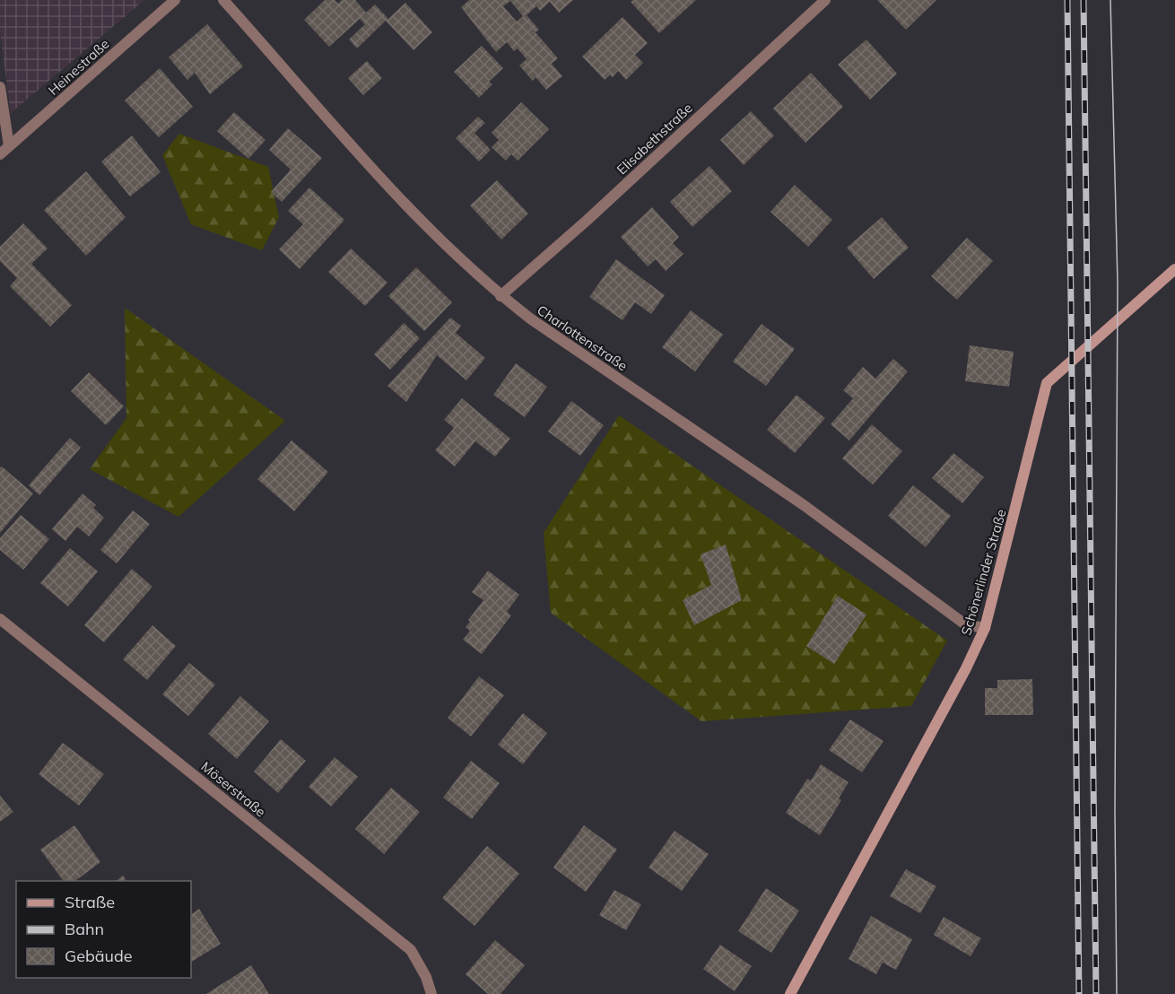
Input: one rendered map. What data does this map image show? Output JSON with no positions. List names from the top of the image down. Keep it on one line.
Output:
{"streets":{"street":["Heinestraße","Elisabethstraße","Charlottenstraße","Schönerlinder Straße","Möserstraße"]},"crossings":[["Elisabethstraße","Charlottenstraße"],["Charlottenstraße","Schönerlinder Straße"]],"legend":["Straße","Bahn","Gebäude"]}
